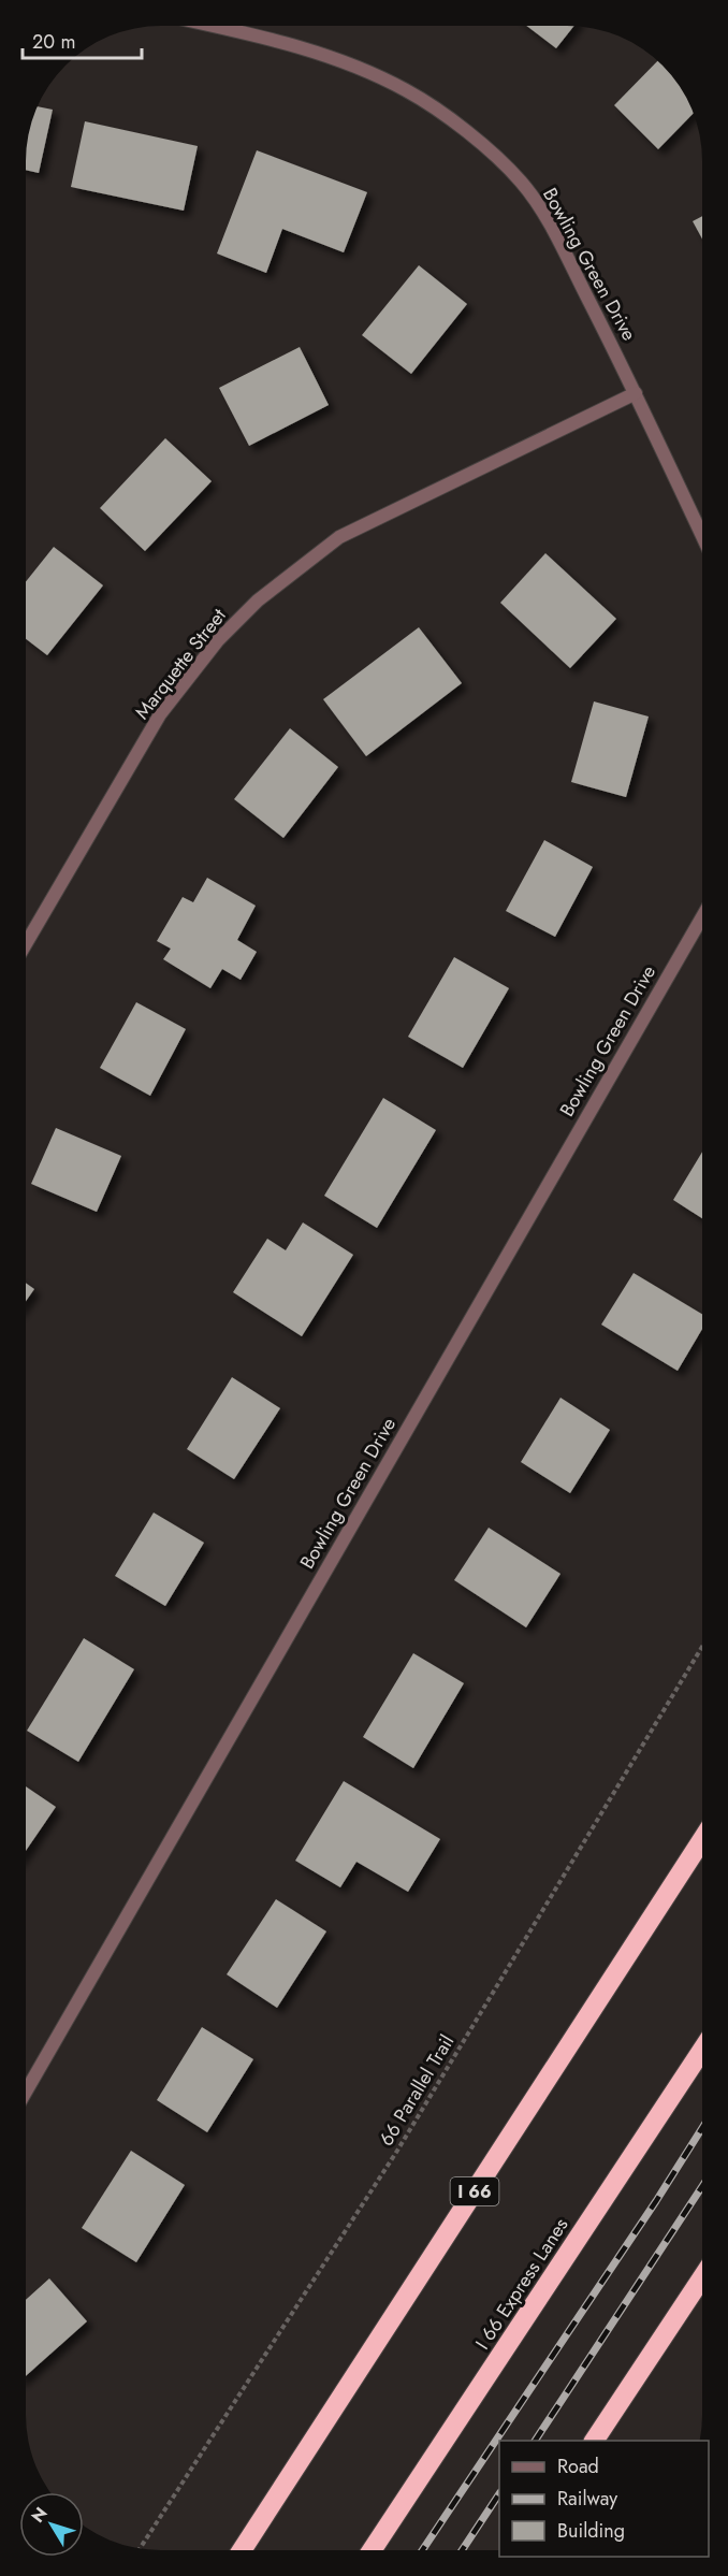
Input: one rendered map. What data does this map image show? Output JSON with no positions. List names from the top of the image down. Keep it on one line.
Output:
{"streets":{"highway":["I 66","I 66 Express Lanes"],"street":["Bowling Green Drive","Marquette Street"],"path":["66 Parallel Trail"]},"crossings":[["Bowling Green Drive","Marquette Street"]],"legend":["Road","Railway","Building"],"scale_bar":"20 m","north":"top left"}
